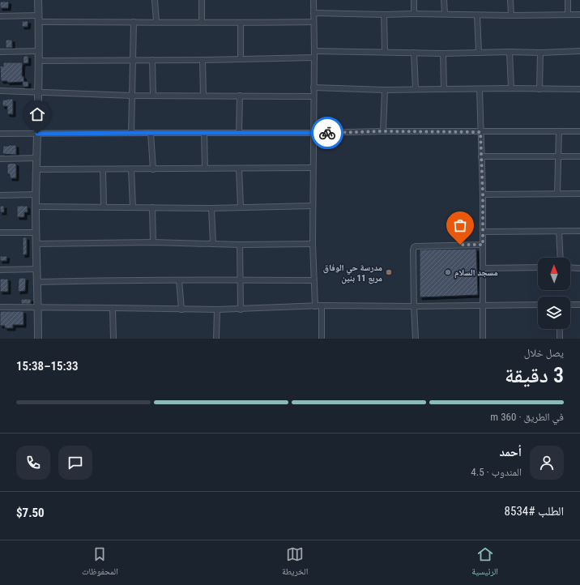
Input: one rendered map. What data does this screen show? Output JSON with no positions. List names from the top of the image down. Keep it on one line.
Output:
{"places":["مدرسة حي الوفاق مربع 11 بنين","مسجد السلام"],"north":"top","page":{"heading":["3 دقيقة","يصل خلال","15:33–15:38"],"panel":["أحمد","المندوب · 4.5","الطلب #8534","$7.50"],"bar":"في الطريق · 360 m","tabs":["الرئيسية","الخريطة","المحفوظات"]}}
